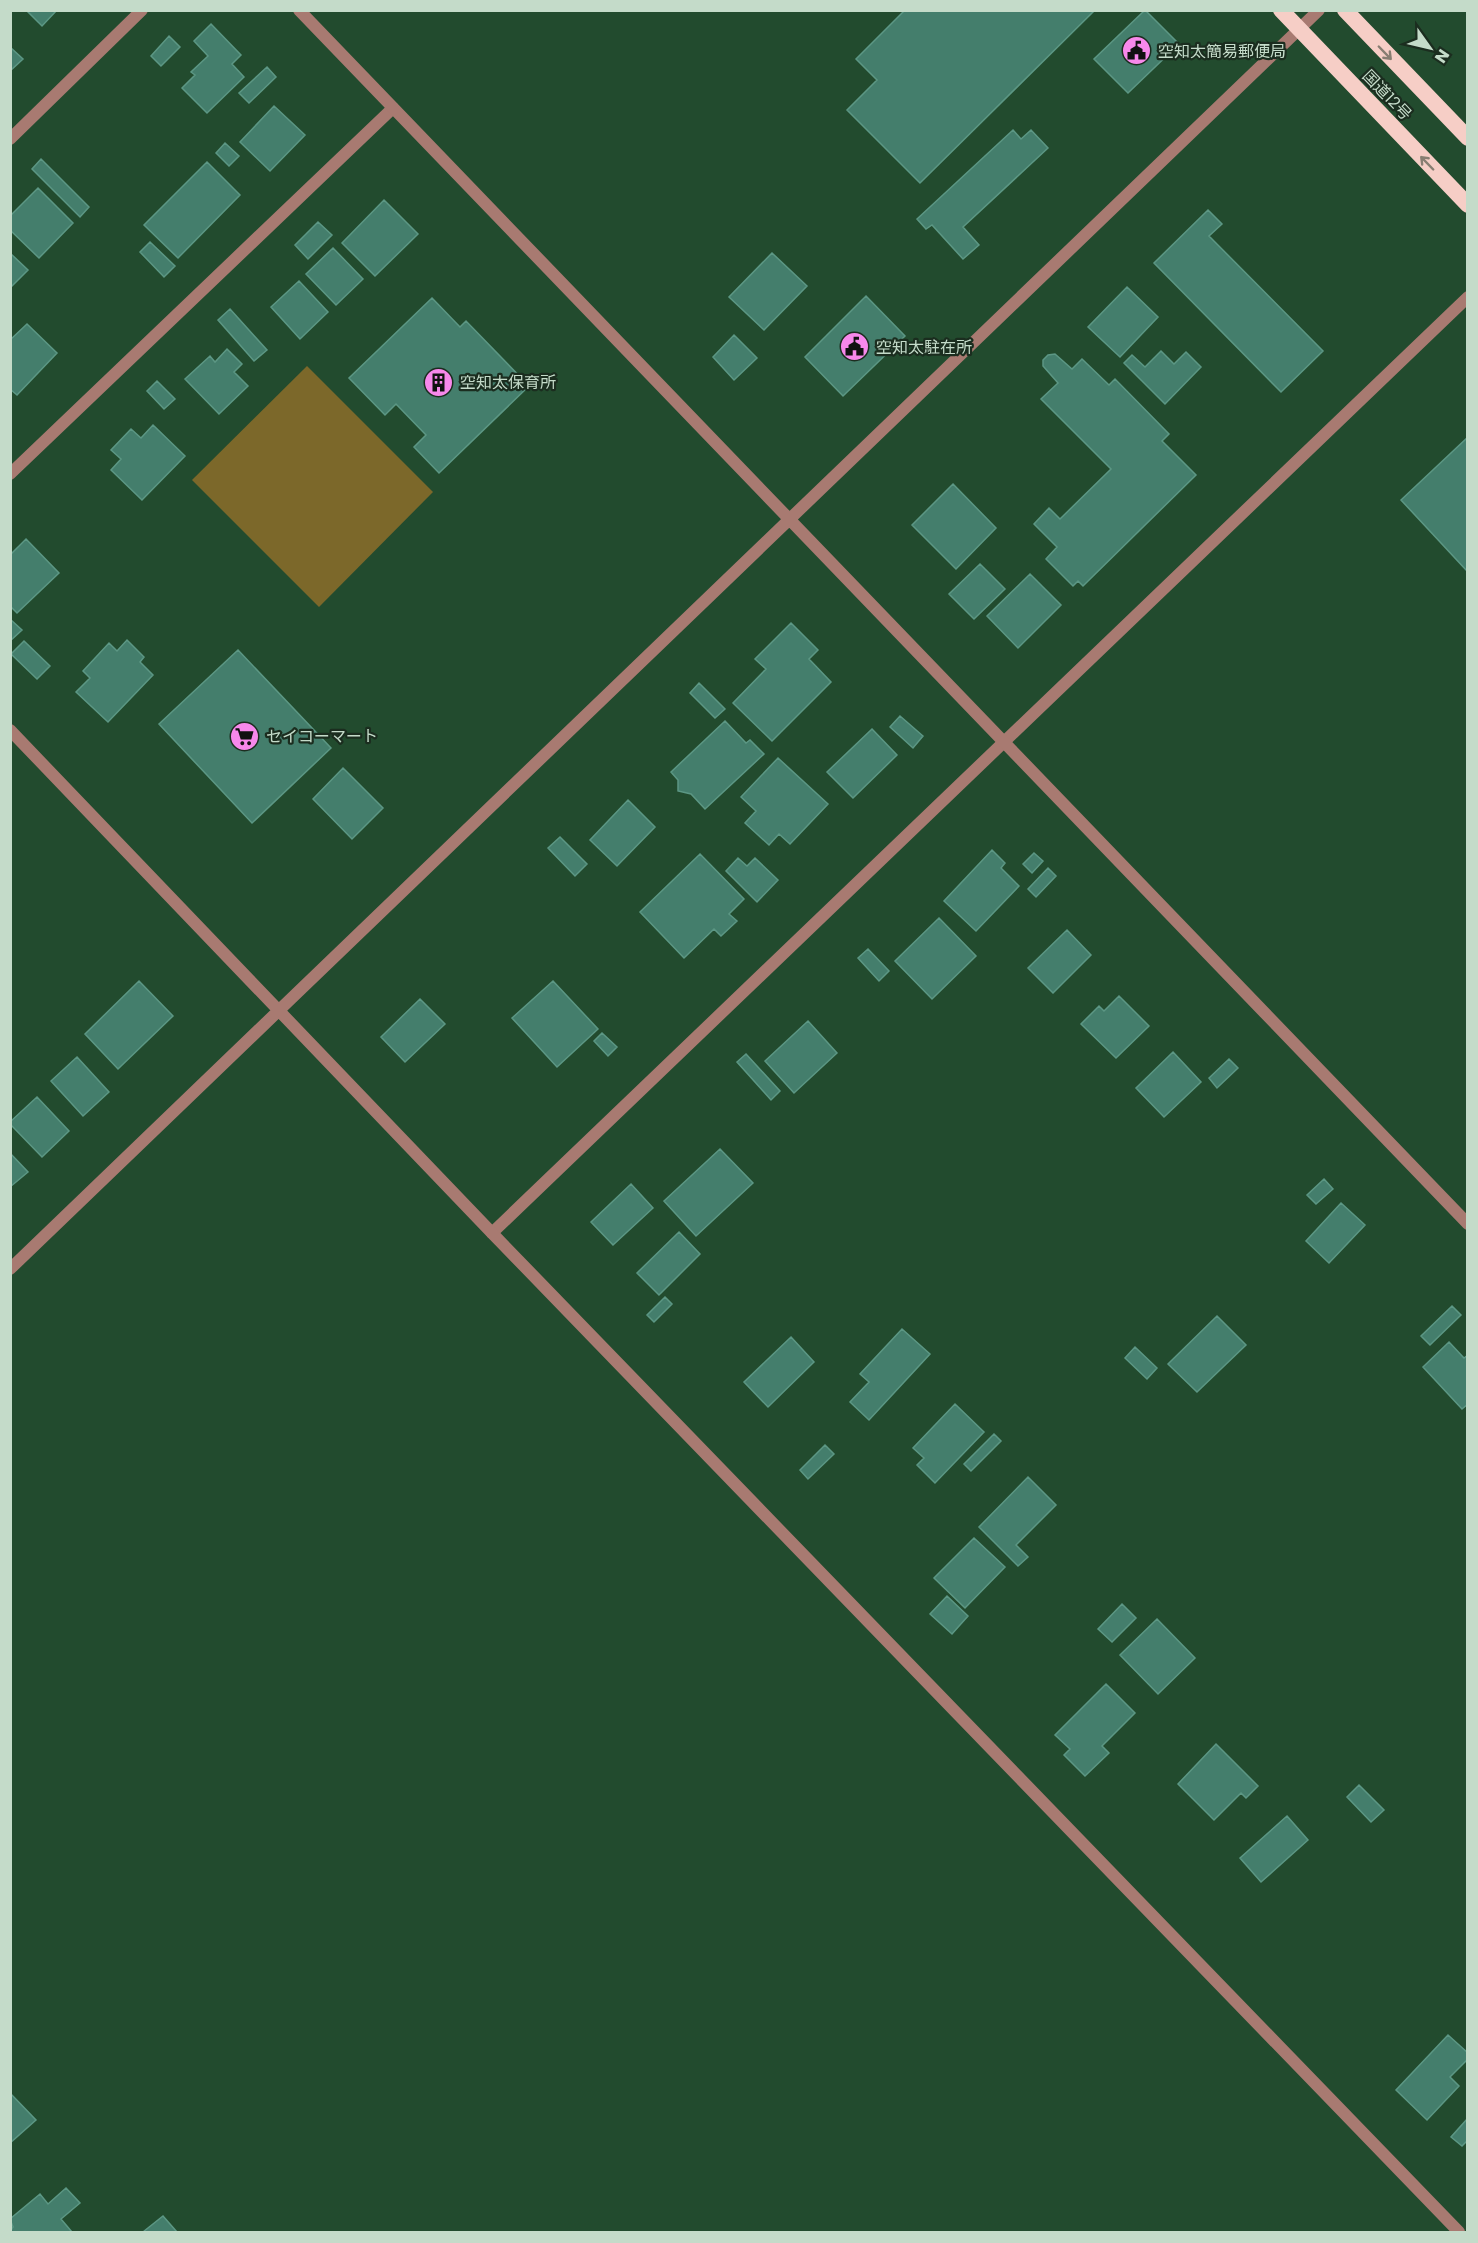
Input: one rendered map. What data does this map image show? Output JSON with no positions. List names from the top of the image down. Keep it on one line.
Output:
{"streets":{"highway":["国道12号"]},"places":{"public building":["空知太簡易郵便局","空知太駐在所"],"building":["空知太保育所"],"supermarket":["セイコーマート"]},"north":"bottom right"}
